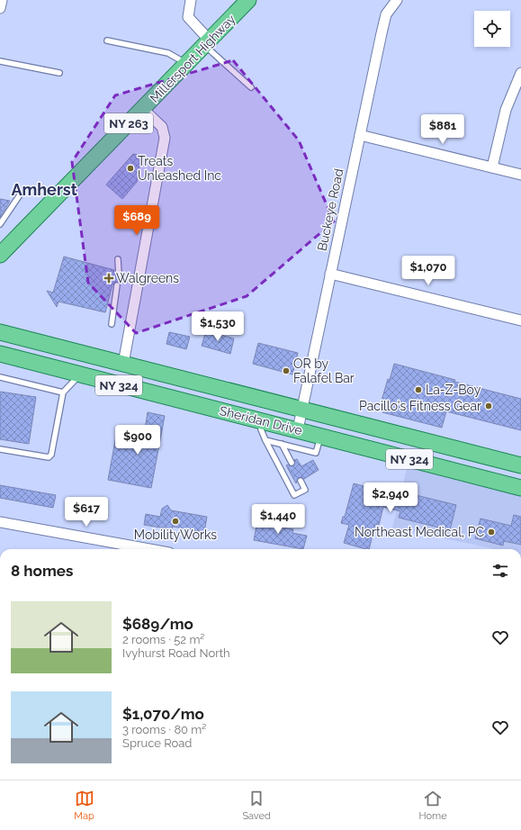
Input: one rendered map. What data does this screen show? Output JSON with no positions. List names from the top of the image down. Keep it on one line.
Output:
{"streets":{"main road":["Millersport Highway","NY 263","NY 324","Sheridan Drive"],"street":["Buckeye Road"]},"crossings":[["Buckeye Road","Sheridan Drive"]],"districts":["Amherst"],"places":{"other":["Treats Unleashed Inc","OR by Falafel Bar","La-Z-Boy","Pacillo's Fitness Gear","MobilityWorks","Northeast Medical, PC"],"health":["Walgreens"]},"page":{"price":["$881","$689","$1,070","$1,530","$900","$2,940","$617","$1,440"],"heading":"8 homes","list":[{"name":"$689/mo","note":"2 rooms · 52 m² · Ivyhurst Road North"},{"name":"$1,070/mo","note":"3 rooms · 80 m² · Spruce Road"}],"tabs":["Map","Saved","Home"]}}
